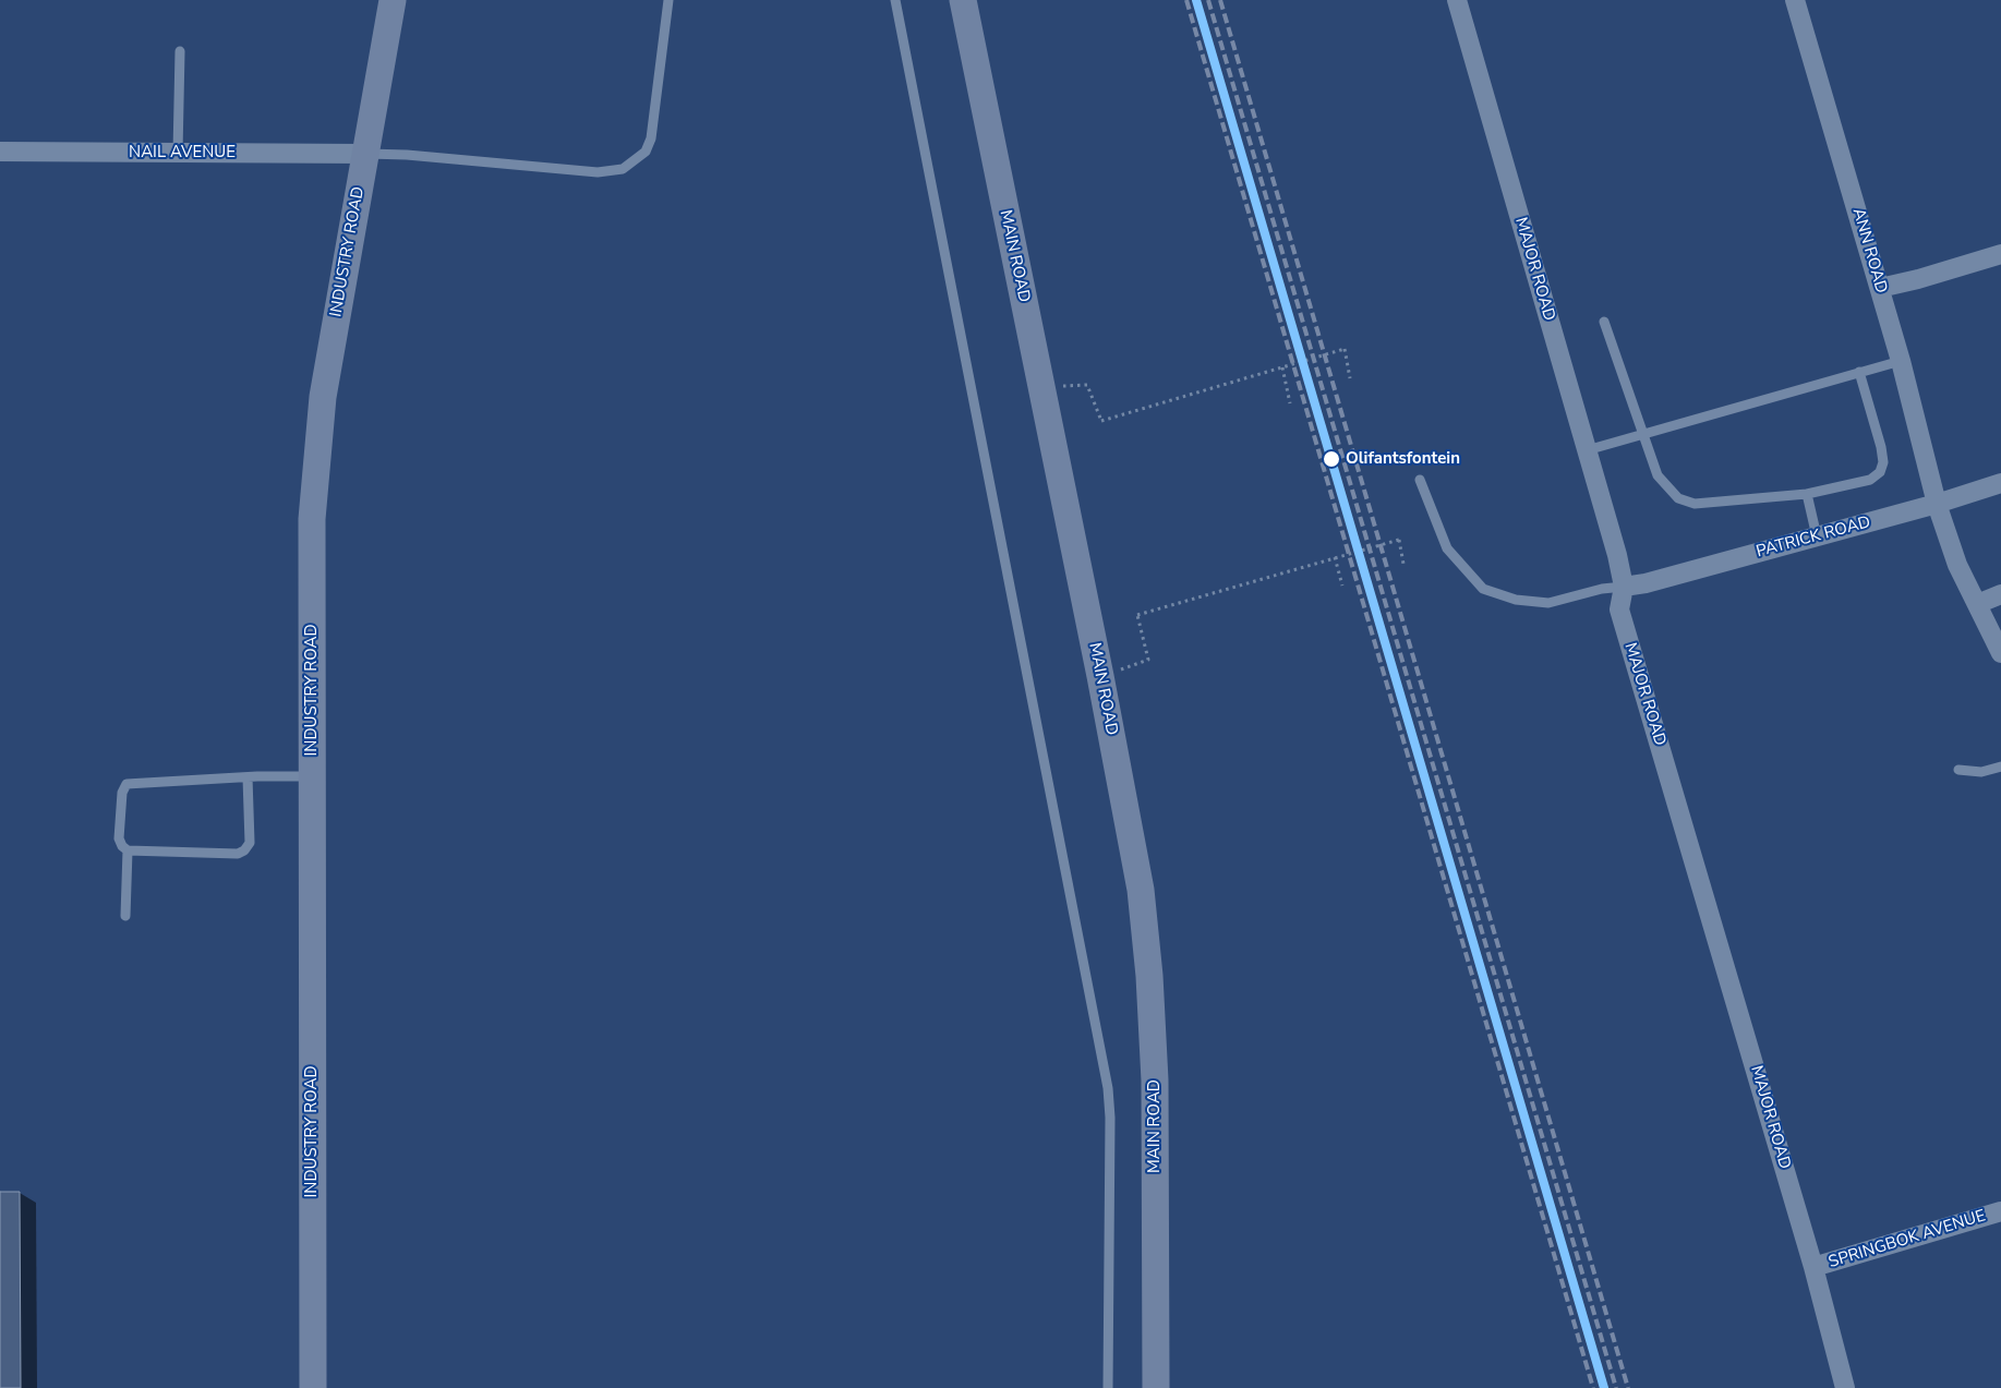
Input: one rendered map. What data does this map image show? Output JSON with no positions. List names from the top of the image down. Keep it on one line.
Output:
{"streets":{"main road":["INDUSTRY ROAD","MAIN ROAD"],"street":["NAIL AVENUE","ANN ROAD","MAJOR ROAD","PATRICK ROAD","SPRINGBOK AVENUE"]},"crossings":[["NAIL AVENUE","INDUSTRY ROAD"],["ANN ROAD","PATRICK ROAD"],["MAJOR ROAD","PATRICK ROAD"],["MAJOR ROAD","SPRINGBOK AVENUE"]],"places":["Olifantsfontein"]}
